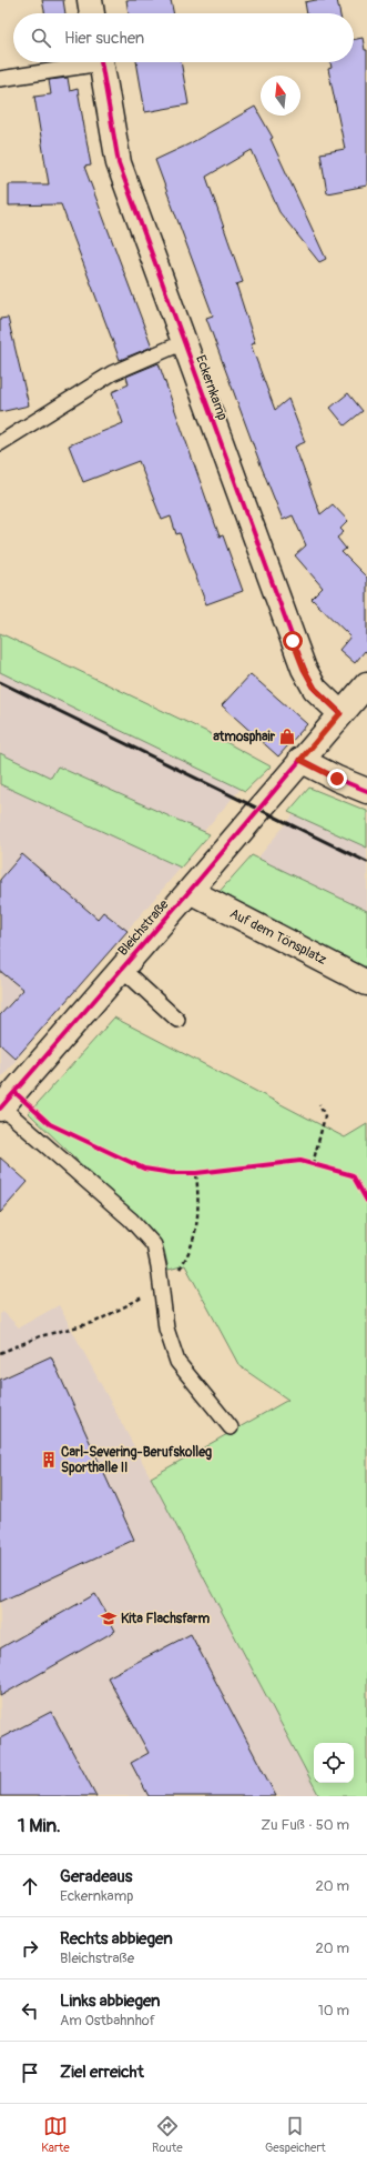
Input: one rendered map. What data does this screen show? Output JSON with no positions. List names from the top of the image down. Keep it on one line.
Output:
{"streets":{"street":["Eckernkamp","Bleichstraße","Auf dem Tönsplatz"]},"crossings":[["Eckernkamp","Bleichstraße"],["Bleichstraße","Auf dem Tönsplatz"]],"places":{"shop":["atmosphair"],"building":["Carl-Severing-Berufskolleg Sporthalle II"],"school or university":["Kita Flachsfarm"]},"north":"top","page":{"search":"Hier suchen","heading":["1 Min.","Zu Fuß · 50 m"],"list":[["Geradeaus","Eckernkamp","20 m"],["Rechts abbiegen","Bleichstraße","20 m"],["Links abbiegen","Am Ostbahnhof","10 m"],"Ziel erreicht"],"nav":["Karte","Route","Gespeichert"]}}
